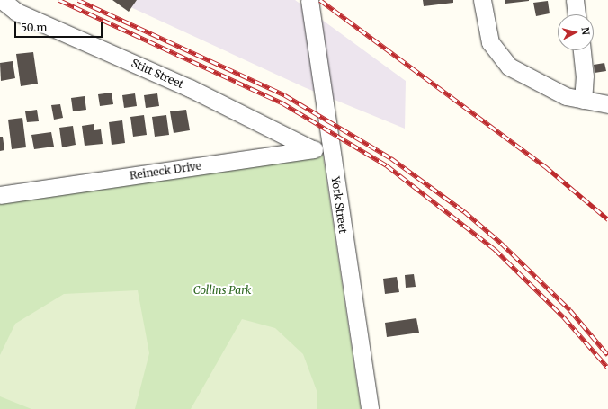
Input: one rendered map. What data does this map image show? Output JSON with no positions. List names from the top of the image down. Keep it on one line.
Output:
{"streets":{"street":["Stitt Street","Reineck Drive","York Street"]},"crossings":[["Stitt Street","Reineck Drive"],["Reineck Drive","York Street"]],"parks":["Collins Park"],"scale_bar":"50 m","north":"right"}
